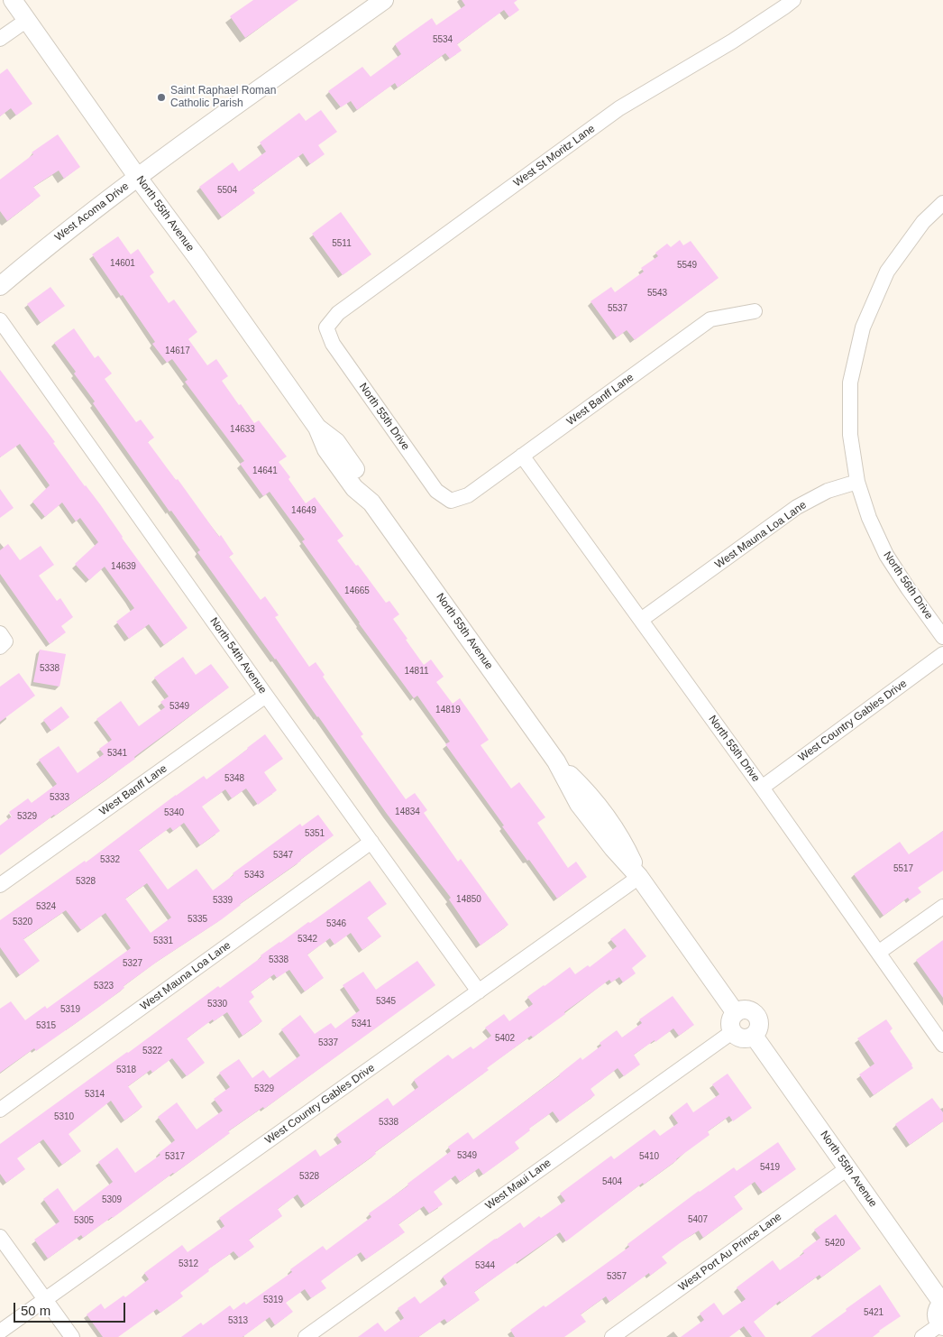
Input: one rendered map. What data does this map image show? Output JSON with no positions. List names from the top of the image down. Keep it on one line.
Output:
{"streets":{"street":["West St Moritz Lane","West Acoma Drive","North 55th Avenue","West Banff Lane","North 55th Drive","West Mauna Loa Lane","North 56th Drive","North 54th Avenue","West Country Gables Drive","West Maui Lane","West Port Au Prince Lane"]},"crossings":[["West St Moritz Lane","North 55th Drive"],["West Acoma Drive","North 55th Avenue"],["North 55th Avenue","West Country Gables Drive"],["North 55th Avenue","West Maui Lane"],["North 55th Avenue","West Port Au Prince Lane"],["West Banff Lane","North 55th Drive"],["West Banff Lane","North 54th Avenue"],["North 55th Drive","West Mauna Loa Lane"],["North 55th Drive","West Country Gables Drive"],["West Mauna Loa Lane","North 56th Drive"],["West Mauna Loa Lane","North 54th Avenue"],["North 54th Avenue","West Country Gables Drive"]],"places":["Saint Raphael Roman Catholic Parish"],"house_numbers":["5534","5504","5511","14601","5549","5543","5537","14617","14633","14641","14649","14639","14665","5338","14811","5349","14819","5341","5348","5333","14834","5340","5329","5351","5347","5332","5517","5343","5328","14850","5339","5324","5335","5320","5346","5342","5331","5338","5327","5323","5345","5330","5319","5341","5315","5402","5337","5322","5318","5329","5314","5310","5338","5349","5317","5410","5419","5328","5404","5309","5407","5305","5420","5312","5344","5357","5319","5421","5313"],"scale_bar":"50 m"}
